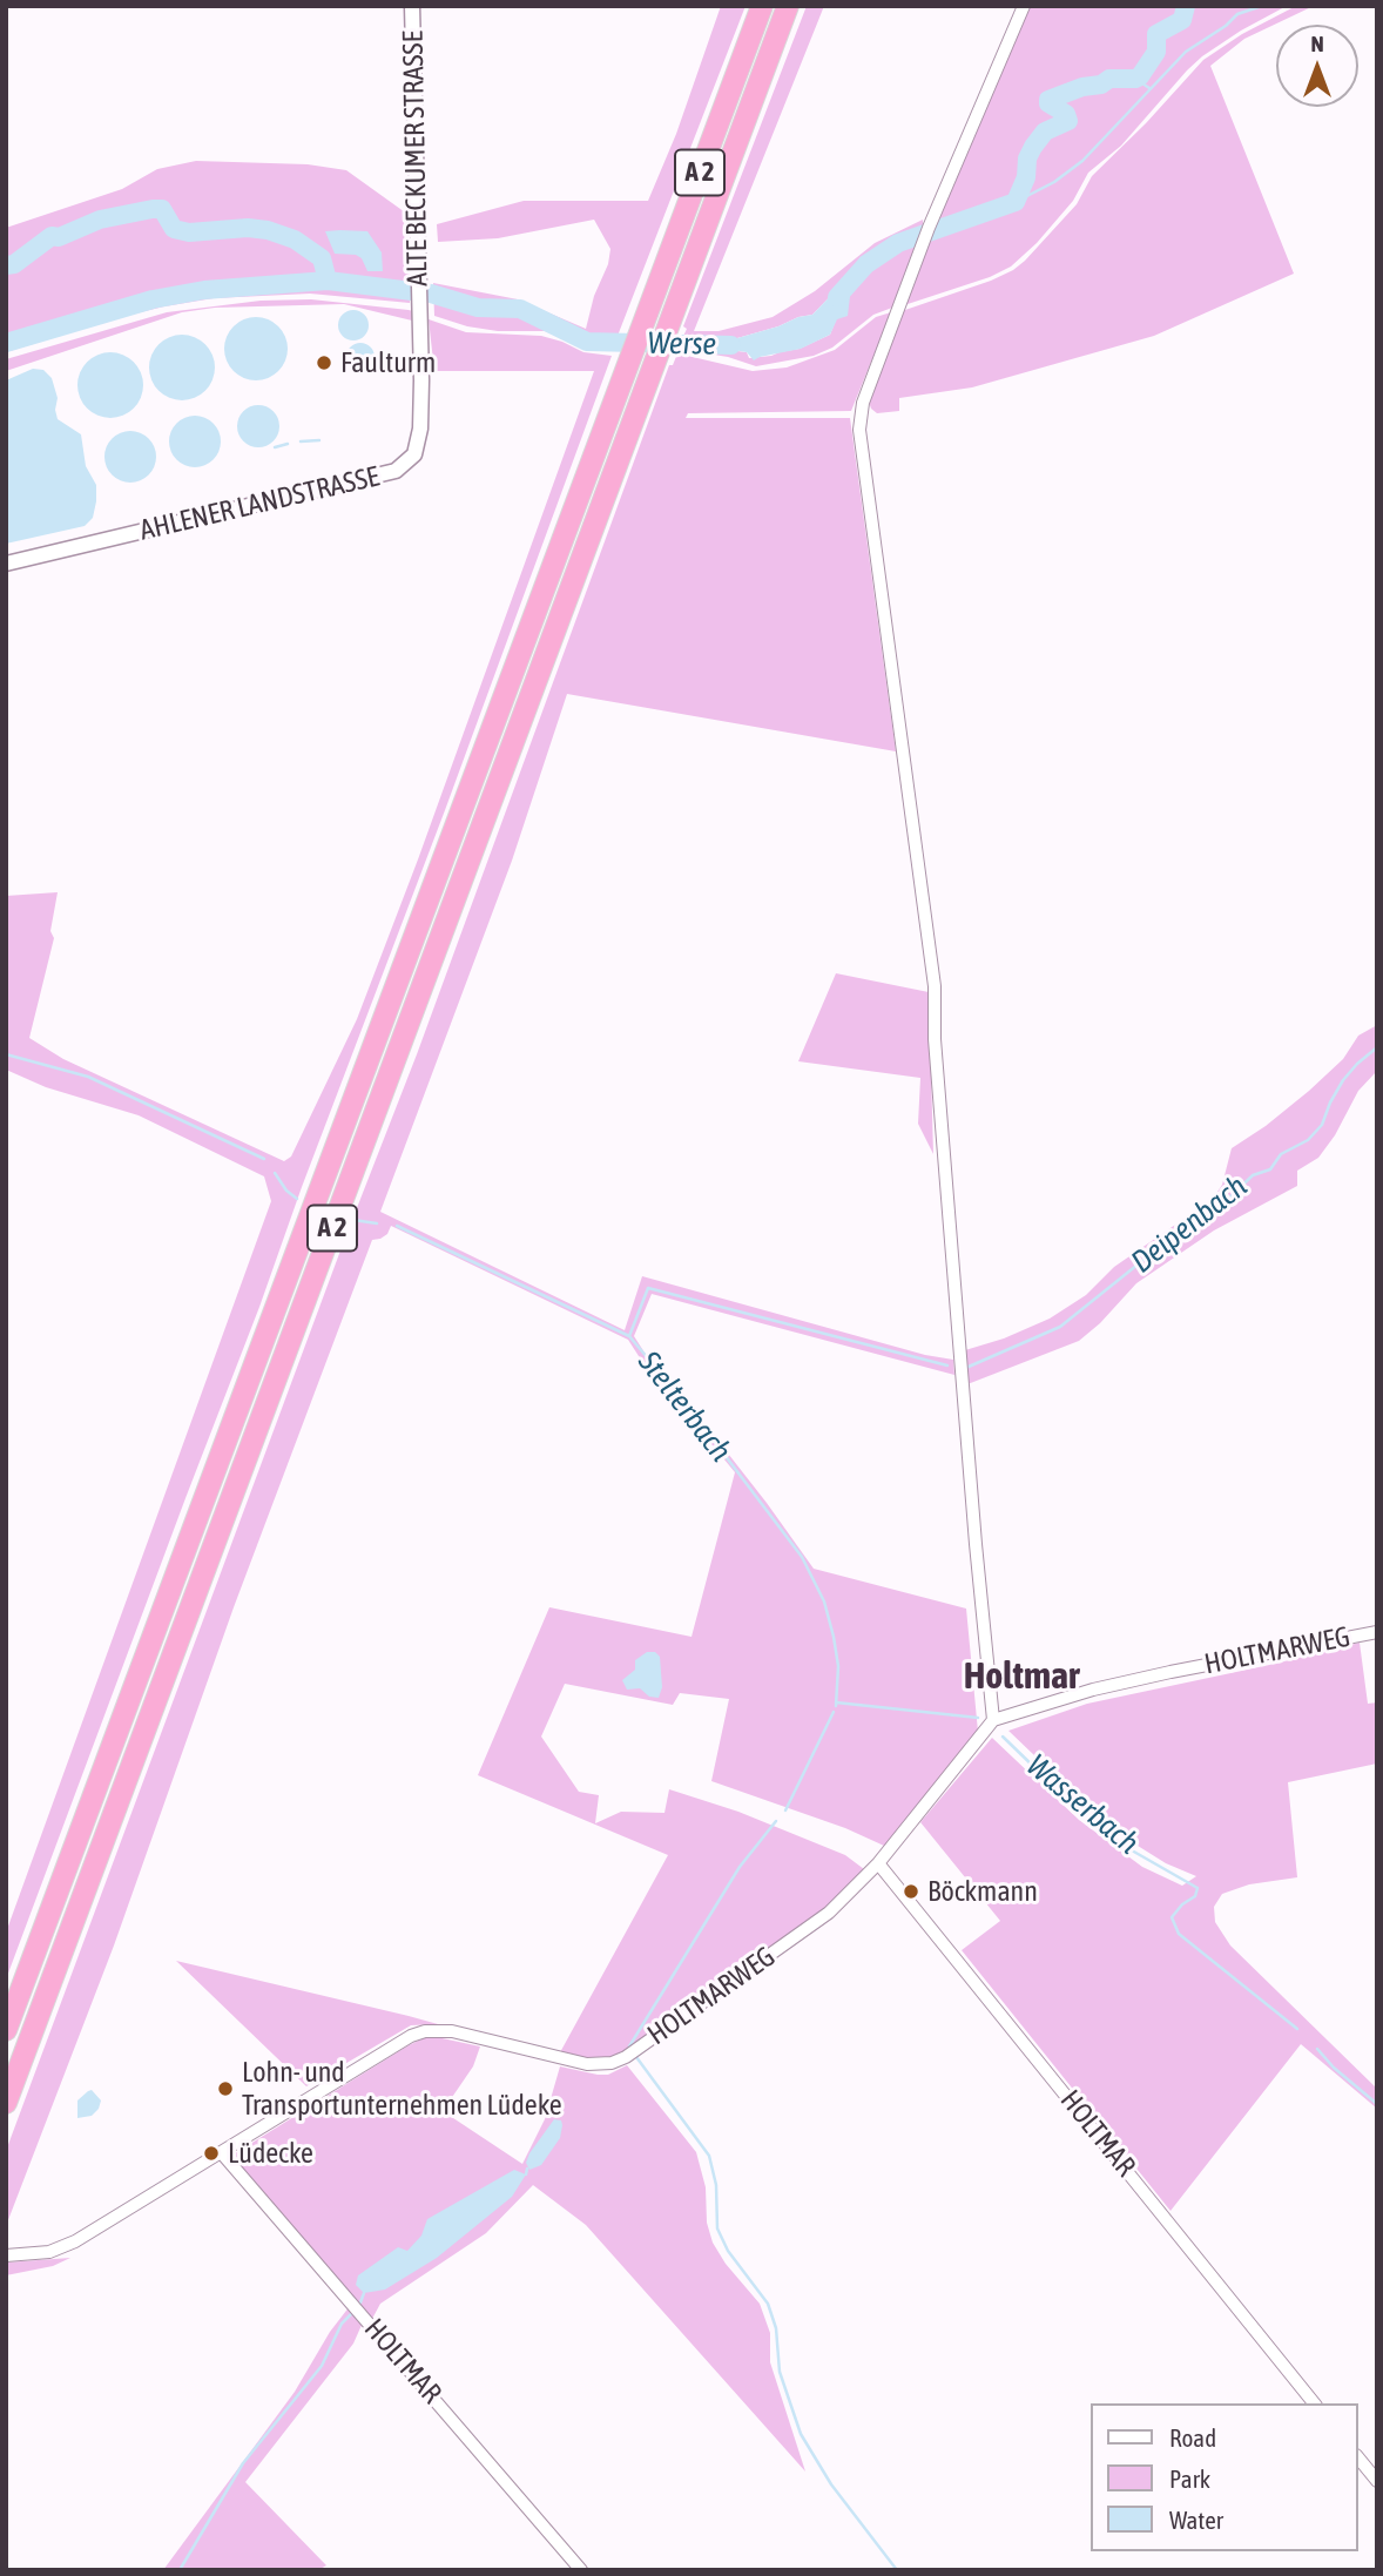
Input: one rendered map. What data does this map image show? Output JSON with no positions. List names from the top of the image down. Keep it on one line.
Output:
{"streets":{"highway":["A 2"],"street":["ALTE BECKUMER STRASSE","AHLENER LANDSTRASSE","HOLTMARWEG","HOLTMAR"]},"crossings":[["ALTE BECKUMER STRASSE","AHLENER LANDSTRASSE"],["HOLTMARWEG","HOLTMAR"]],"districts":["Holtmar"],"water":["Werse","Deipenbach","Stelterbach","Wasserbach"],"places":["Faulturm","Böckmann","Lohn- und Transportunternehmen Lüdeke","Lüdecke"],"legend":["Road","Park","Water"],"north":"top"}
